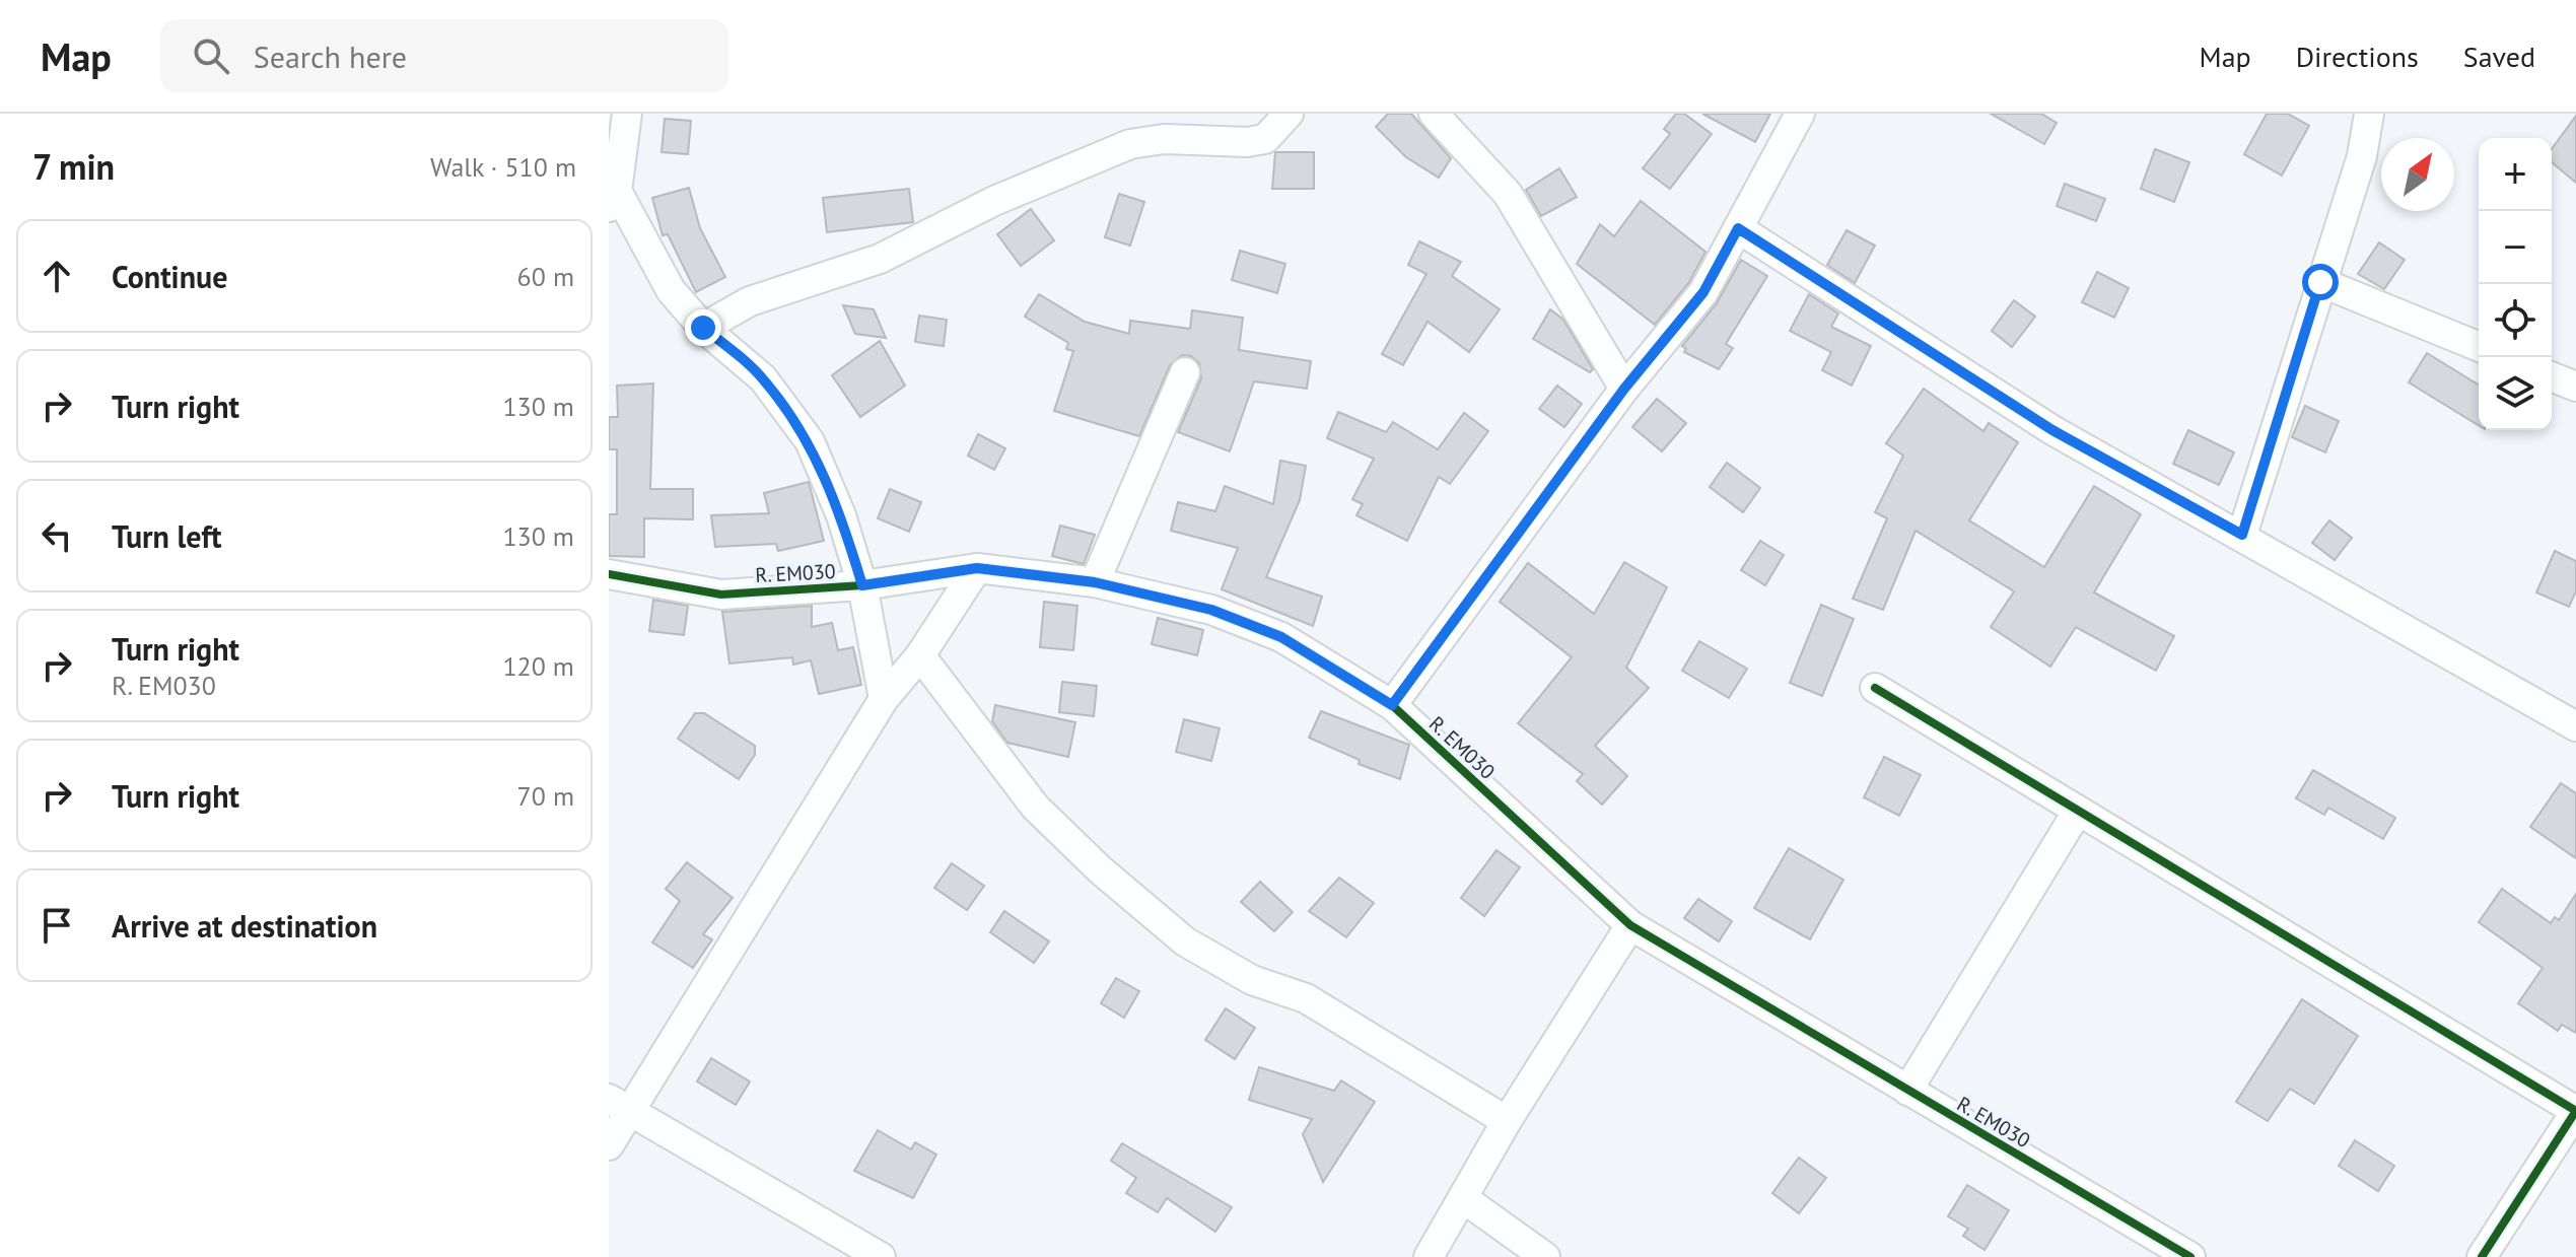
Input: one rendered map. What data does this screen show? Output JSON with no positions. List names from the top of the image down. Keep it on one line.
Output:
{"streets":{"street":["R. EM030"]},"north":"top right","page":{"header":"Map","search":"Search here","nav":["Map","Directions","Saved"],"heading":["7 min","Walk · 510 m"],"map_buttons":["+","−"],"list":[["Continue","60 m"],["Turn right","130 m"],["Turn left","130 m"],["Turn right","R. EM030","120 m"],["Turn right","70 m"],"Arrive at destination"]}}
